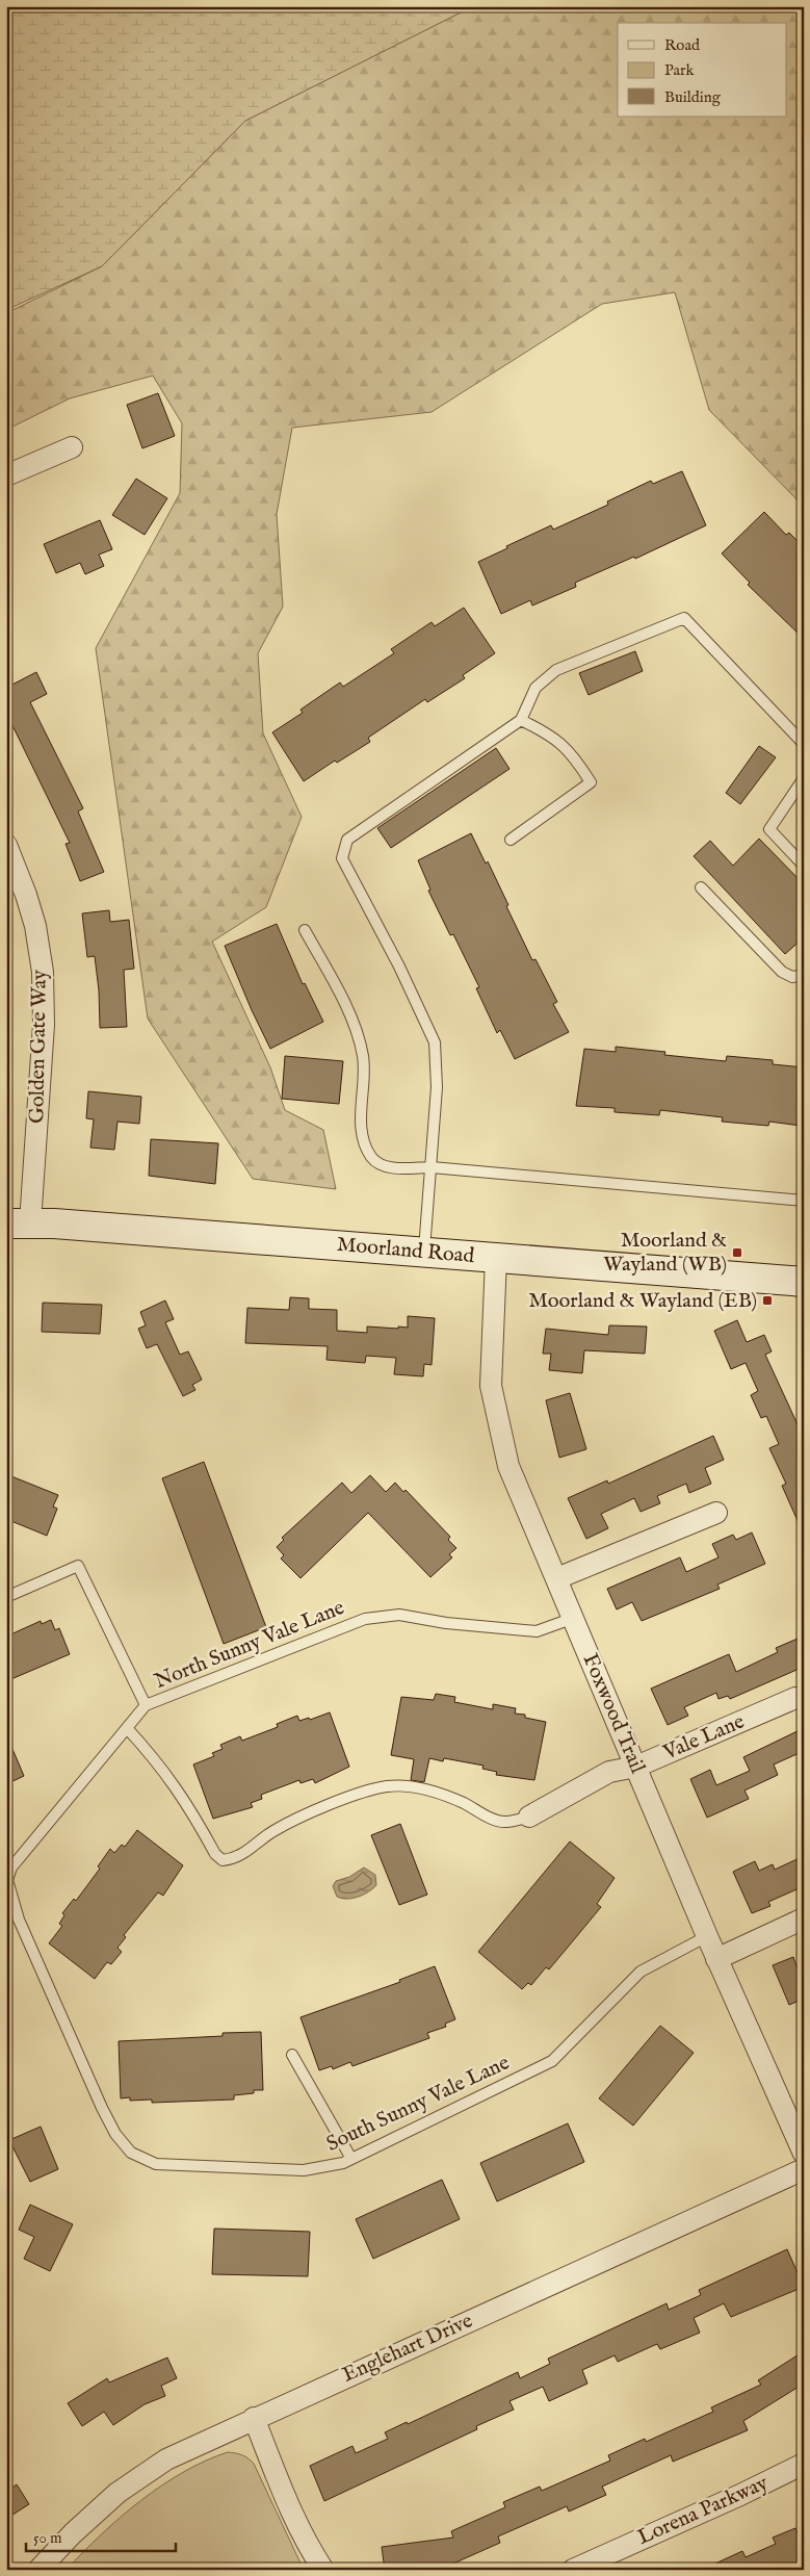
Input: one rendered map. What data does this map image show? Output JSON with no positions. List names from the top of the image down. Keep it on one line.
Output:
{"streets":{"street":["Golden Gate Way","Moorland Road","Foxwood Trail","Vale Lane","Englehart Drive","Lorena Parkway"],"lane":["North Sunny Vale Lane","South Sunny Vale Lane"]},"crossings":[["Golden Gate Way","Moorland Road"],["Moorland Road","Foxwood Trail"],["North Sunny Vale Lane","Foxwood Trail"],["North Sunny Vale Lane","South Sunny Vale Lane"],["Foxwood Trail","Vale Lane"],["Foxwood Trail","South Sunny Vale Lane"]],"places":{"transit":["Moorland & Wayland (WB)","Moorland & Wayland (EB)"]},"legend":["Road","Park","Building"],"scale_bar":"50 m"}
